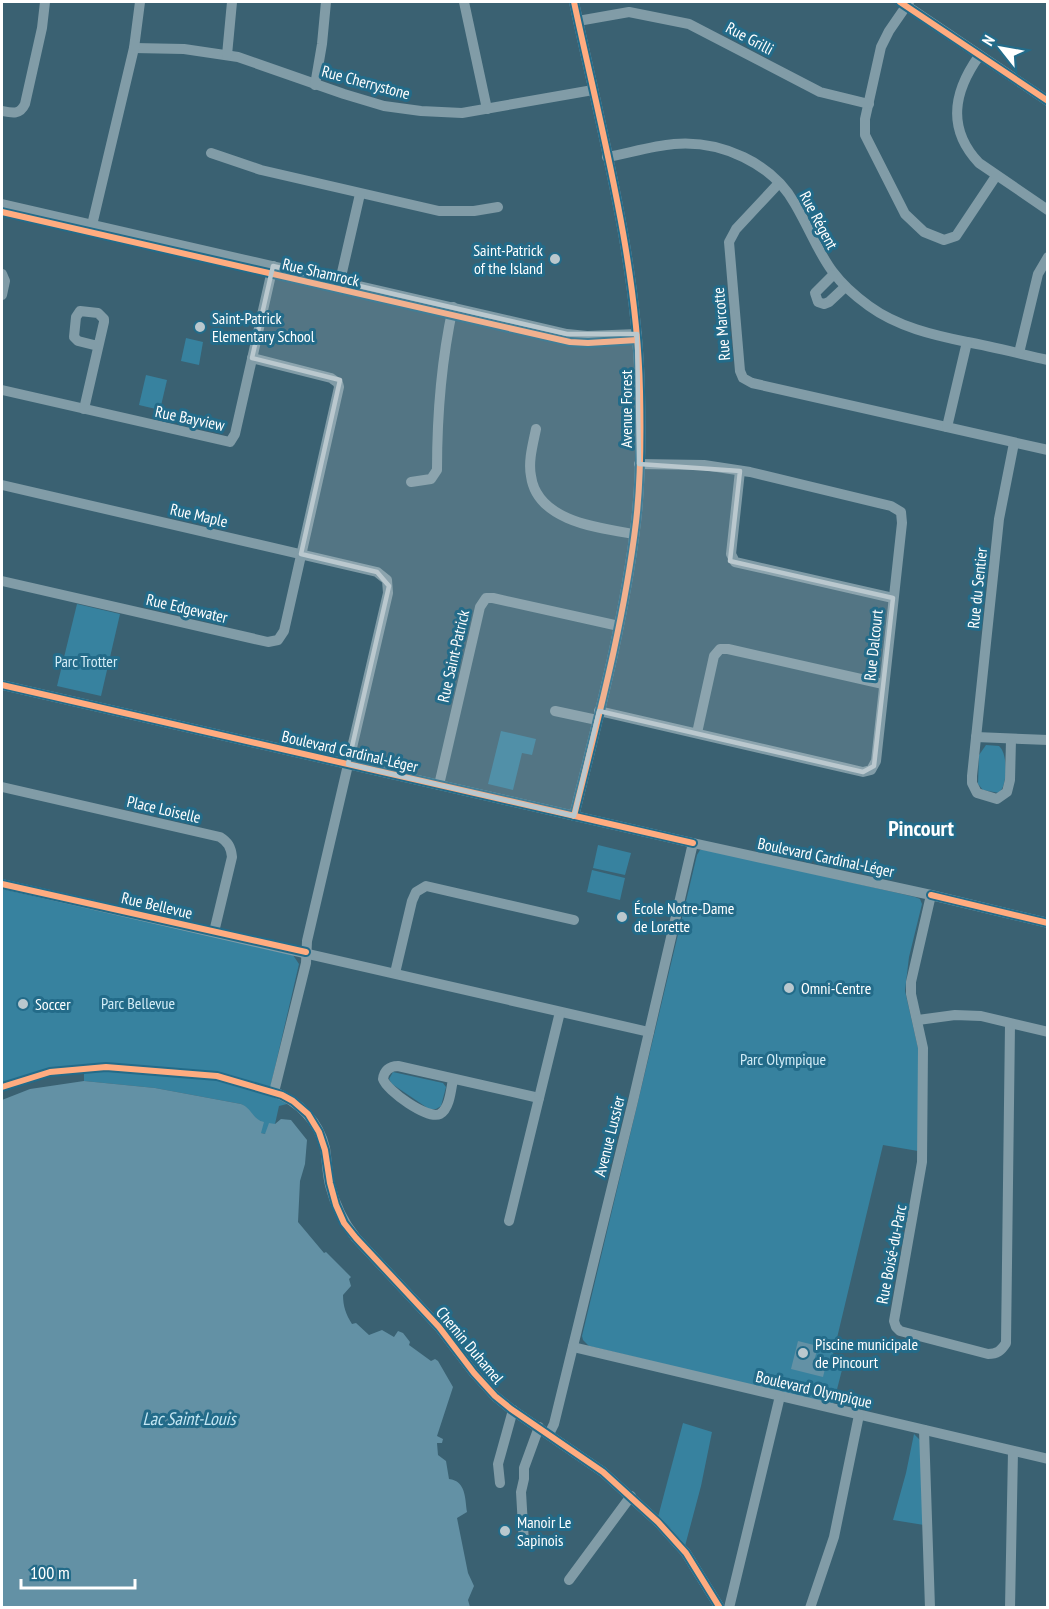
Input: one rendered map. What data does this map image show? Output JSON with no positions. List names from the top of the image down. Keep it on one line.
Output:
{"streets":{"street":["Rue Grilli","Rue Cherrystone","Rue Régent","Rue Shamrock","Rue Marcotte","Avenue Forest","Rue Bayview","Rue Maple","Rue du Sentier","Rue Edgewater","Rue Dalcourt","Rue Saint-Patrick","Boulevard Cardinal-Léger","Place Loiselle","Rue Bellevue","Avenue Lussier","Rue Boisé-du-Parc","Chemin Duhamel","Boulevard Olympique"]},"crossings":[["Rue Grilli","Avenue Forest"],["Rue Cherrystone","Avenue Forest"],["Rue Régent","Rue Marcotte"],["Rue Régent","Avenue Forest"],["Rue Shamrock","Avenue Forest"],["Rue Shamrock","Rue Bayview"],["Rue Marcotte","Rue du Sentier"],["Avenue Forest","Rue Dalcourt"],["Avenue Forest","Rue Saint-Patrick"],["Avenue Forest","Boulevard Cardinal-Léger"],["Rue Maple","Rue Edgewater"],["Rue Maple","Boulevard Cardinal-Léger"],["Rue Saint-Patrick","Boulevard Cardinal-Léger"],["Boulevard Cardinal-Léger","Avenue Lussier"],["Boulevard Cardinal-Léger","Rue Boisé-du-Parc"],["Place Loiselle","Rue Bellevue"],["Rue Bellevue","Avenue Lussier"],["Rue Bellevue","Chemin Duhamel"],["Avenue Lussier","Chemin Duhamel"],["Avenue Lussier","Boulevard Olympique"]],"districts":["Pincourt"],"water":["Lac Saint-Louis"],"parks":["Parc Trotter","Parc Bellevue","Parc Olympique"],"places":["Saint-Patrick of the Island","Saint-Patrick Elementary School","École Notre-Dame de Lorette","Omni-Centre","Soccer","Piscine municipale de Pincourt","Manoir Le Sapinois"],"scale_bar":"100 m","north":"top left"}
